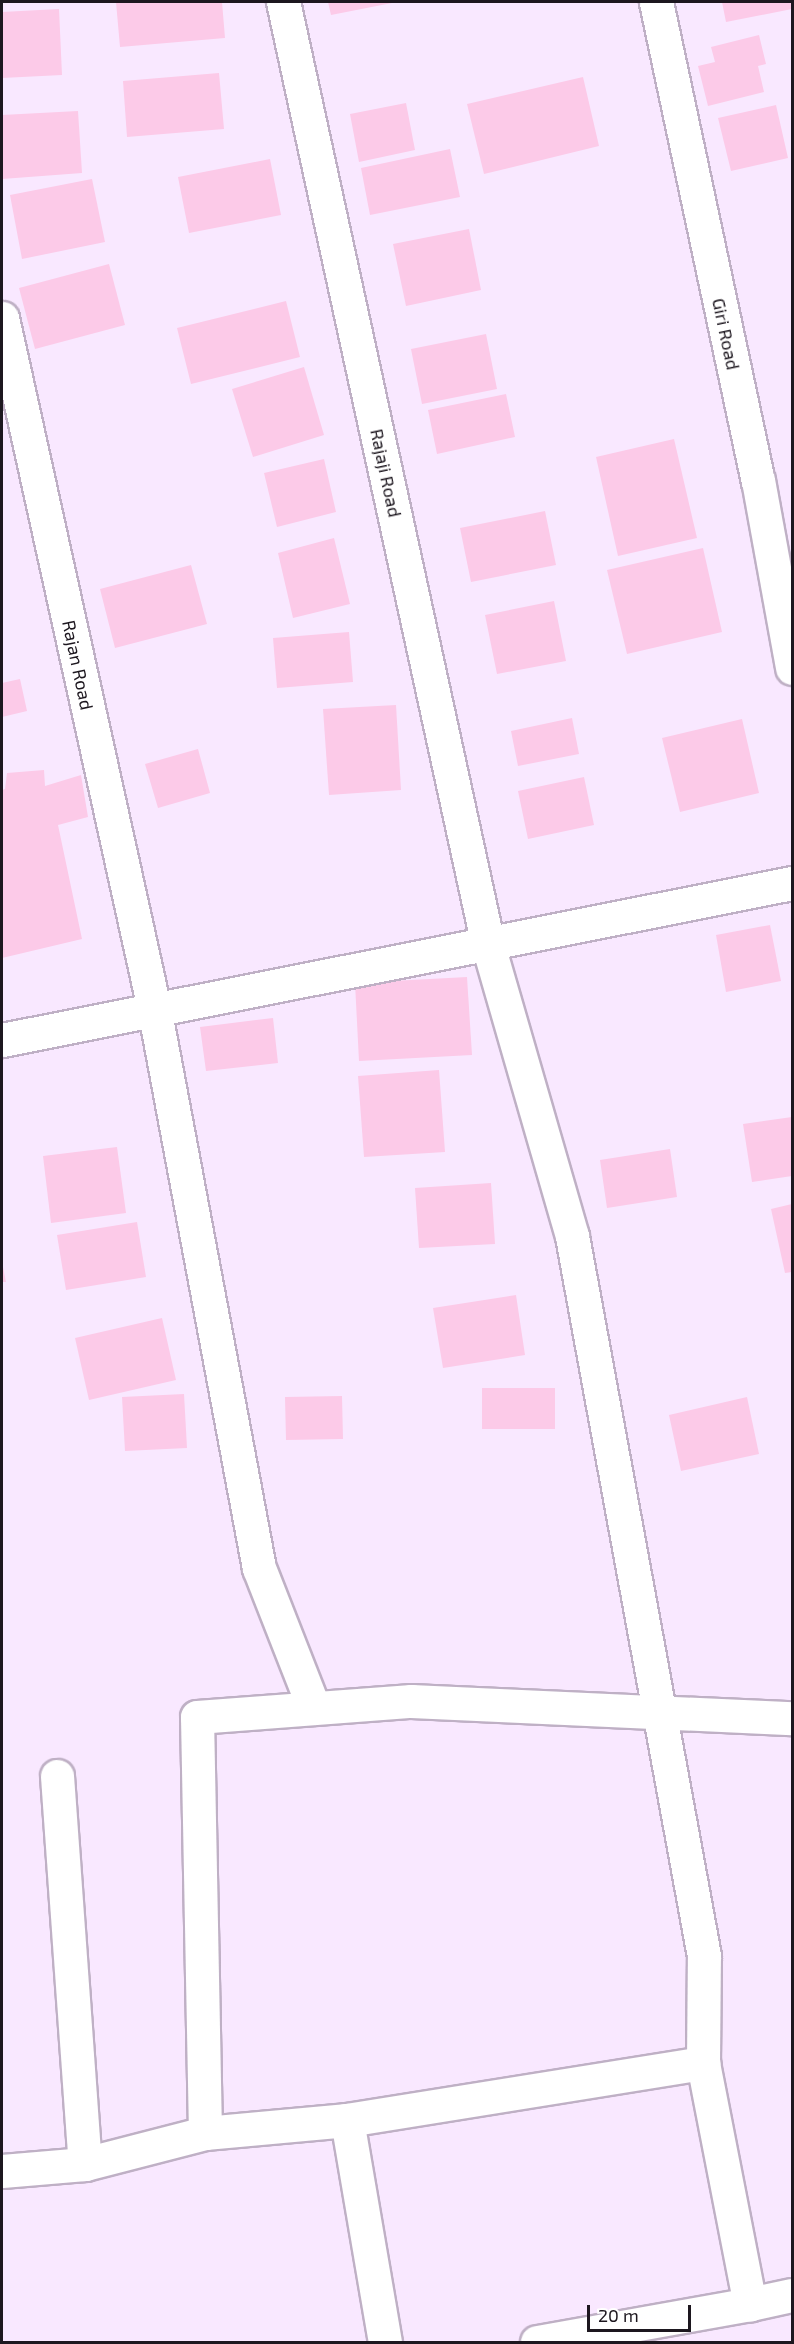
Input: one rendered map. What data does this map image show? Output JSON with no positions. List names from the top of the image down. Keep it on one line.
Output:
{"streets":{"street":["Giri Road","Rajaji Road","Rajan Road"]},"scale_bar":"20 m"}
